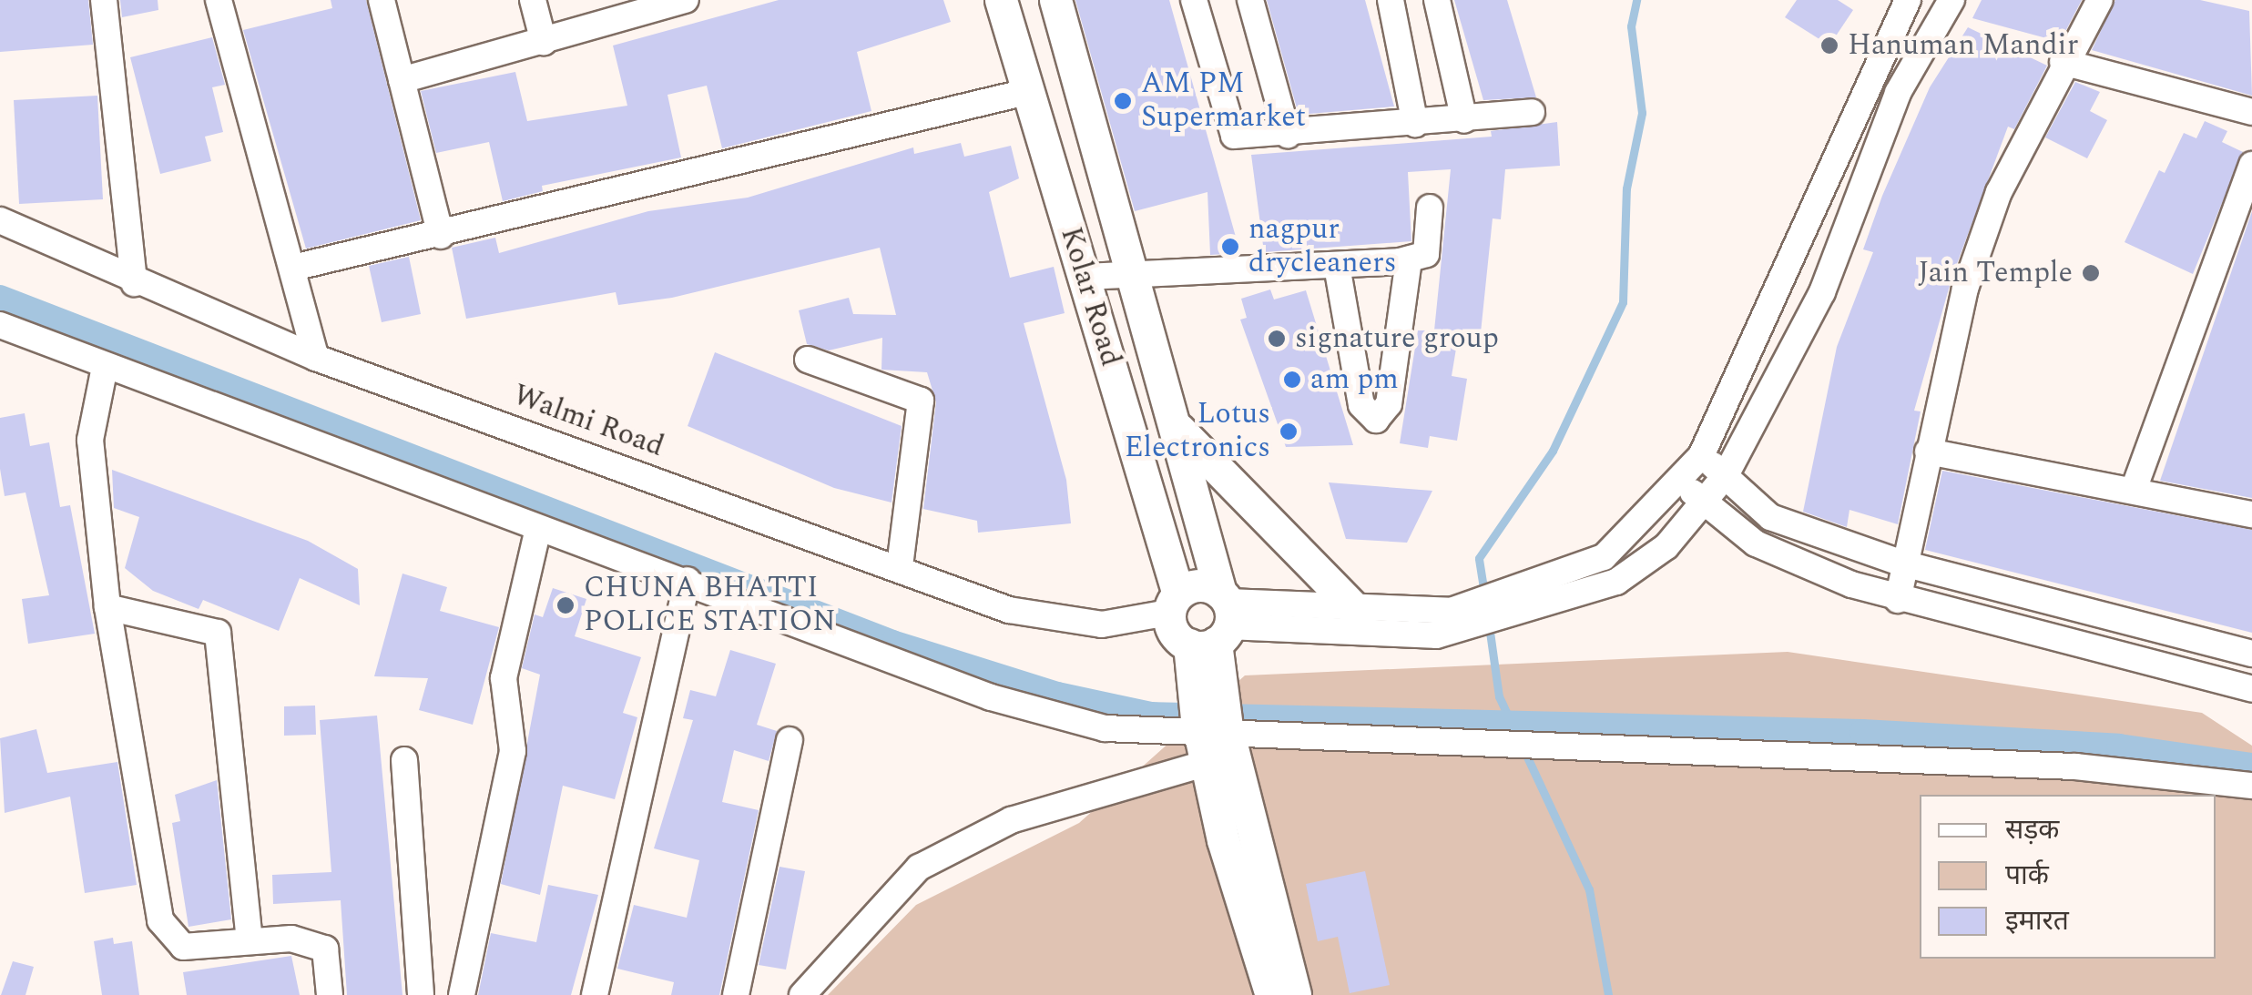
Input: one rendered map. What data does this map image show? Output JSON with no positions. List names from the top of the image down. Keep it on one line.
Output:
{"streets":{"main road":["Kolar Road"],"street":["Walmi Road"]},"crossings":[["Kolar Road","Walmi Road"]],"places":["Hanuman Mandir","AM PM Supermarket","nagpur drycleaners","Jain Temple","signature group","am pm","Lotus Electronics","CHUNA BHATTI POLICE STATION"],"legend":["सड़क","पार्क","इमारत"]}
